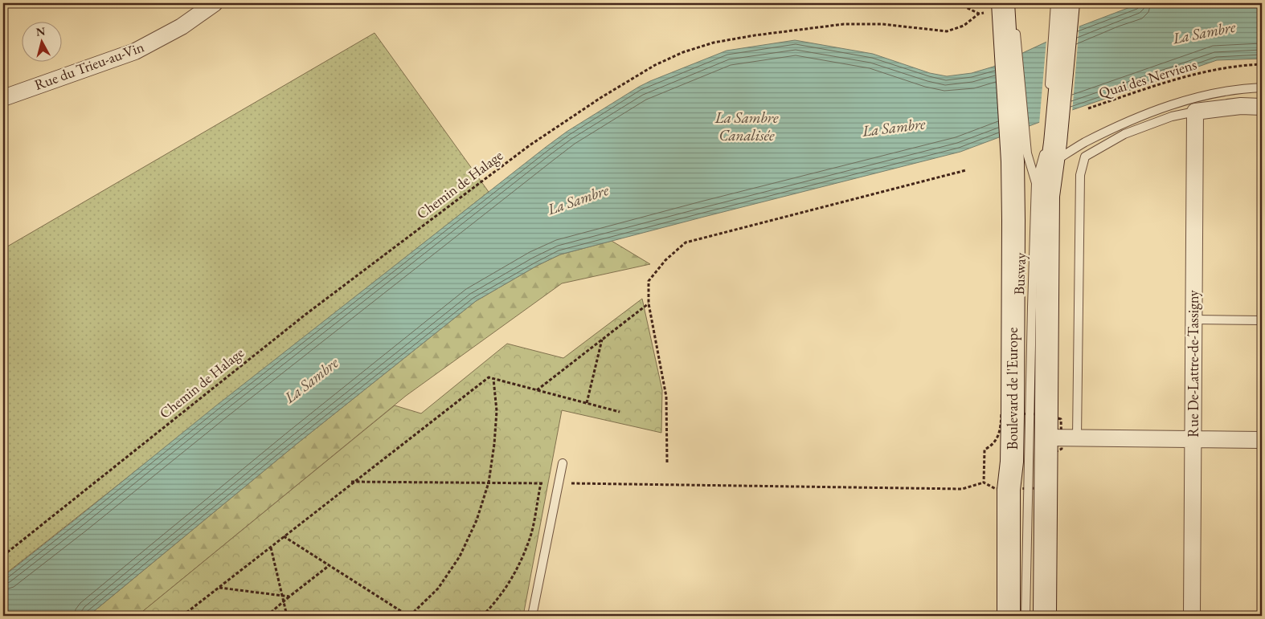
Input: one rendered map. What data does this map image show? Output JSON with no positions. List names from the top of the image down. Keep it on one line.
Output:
{"streets":{"main road":["Boulevard de l'Europe"],"street":["Rue du Trieu-au-Vin","Rue De-Lattre-de-Tassigny"],"lane":["Busway"],"path":["Quai des Nerviens","Chemin de Halage"]},"crossings":[["Chemin de Halage","Boulevard de l'Europe"]],"water":["La Sambre","La Sambre Canalisée"],"north":"top"}
